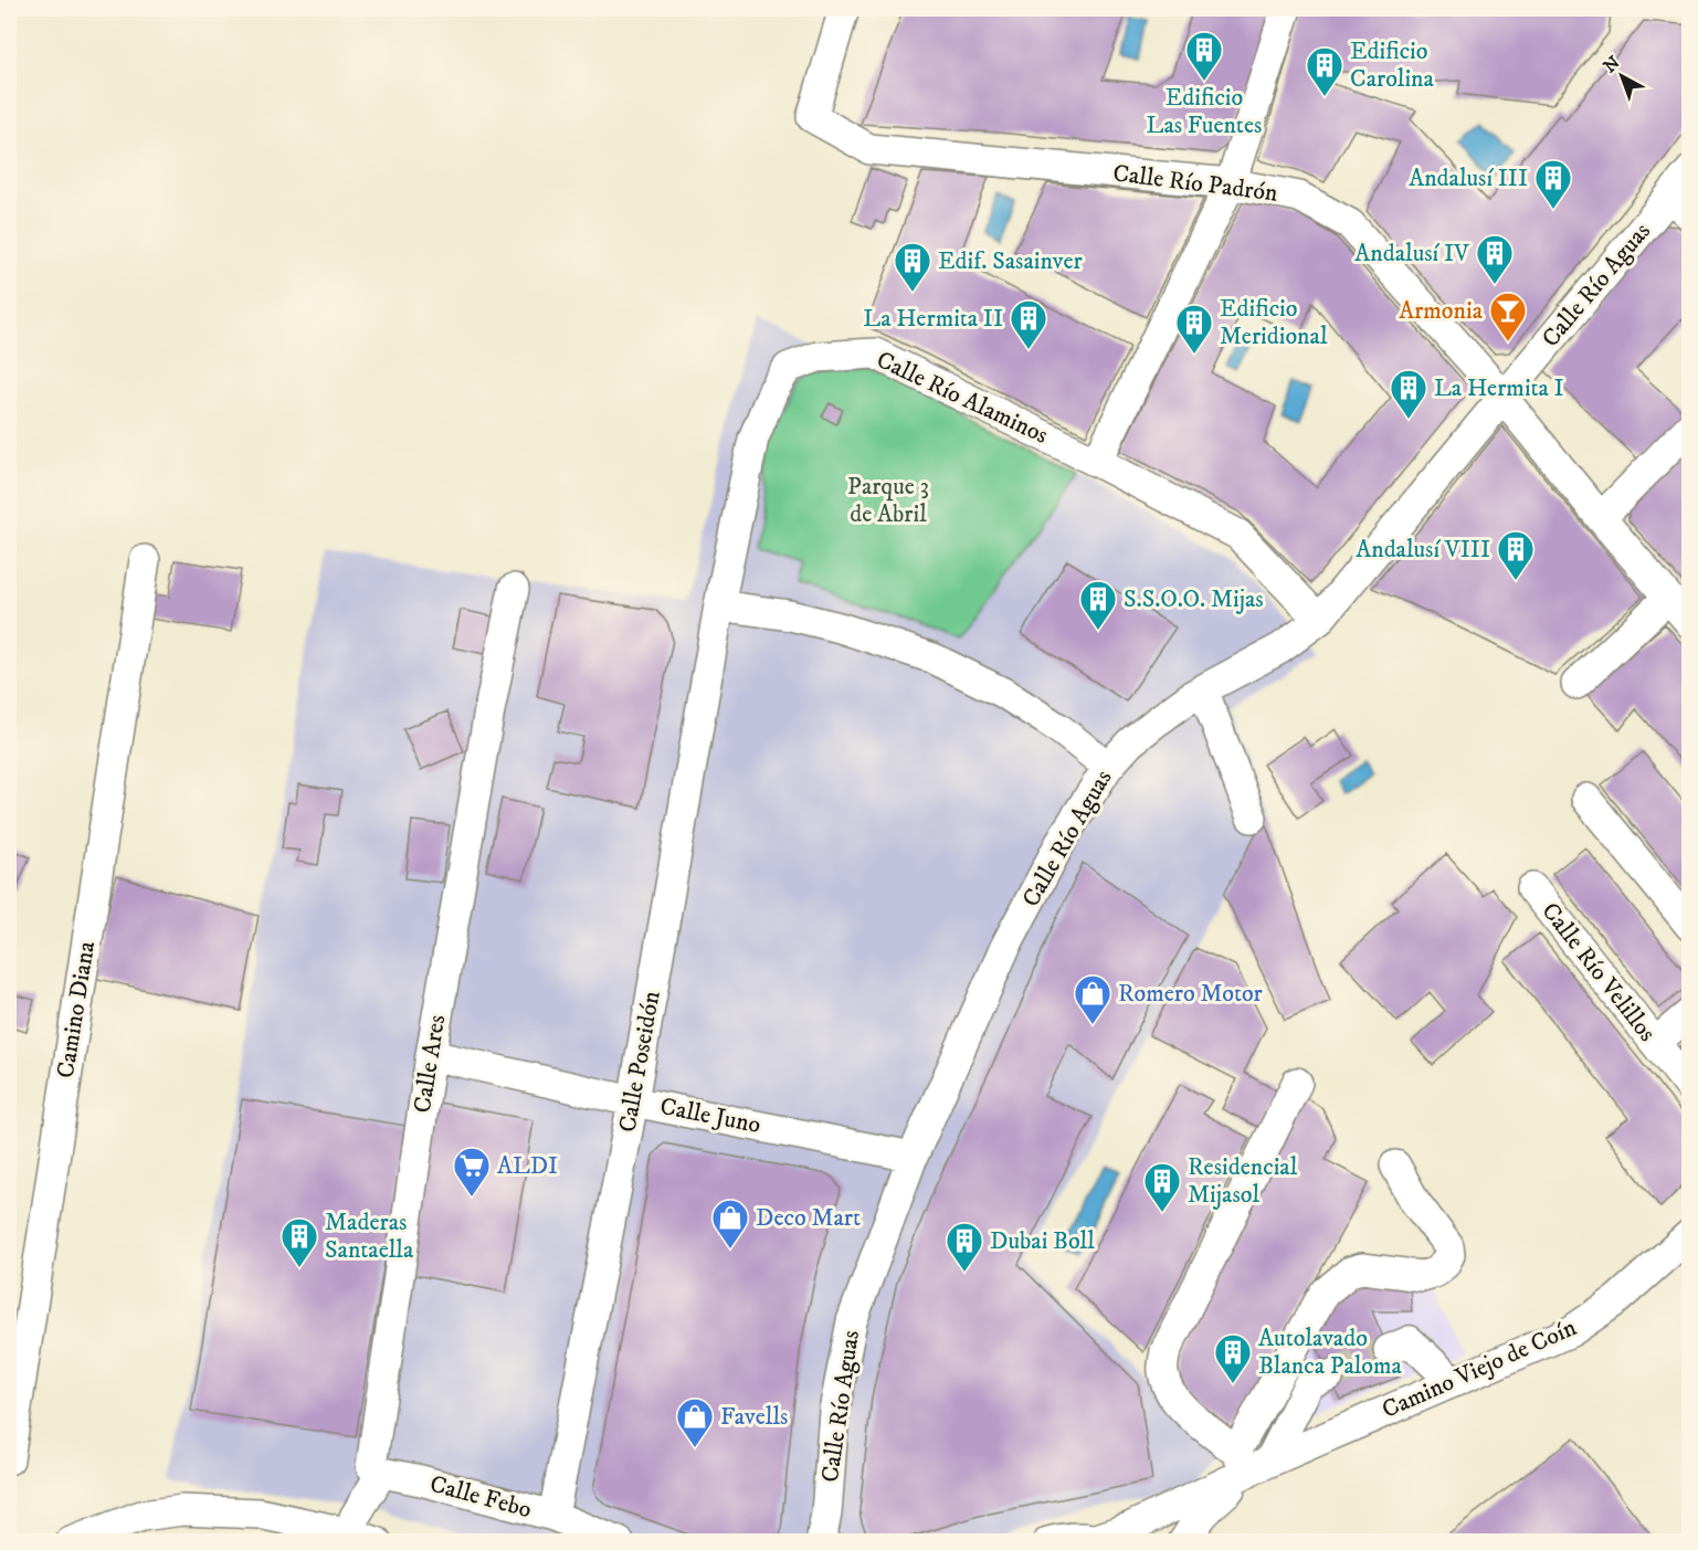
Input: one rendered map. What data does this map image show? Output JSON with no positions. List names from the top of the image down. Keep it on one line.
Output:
{"streets":{"street":["Calle Río Padrón","Calle Río Aguas","Calle Río Alaminos","Calle Río Velillos","Camino Diana","Calle Poseidón","Calle Ares","Calle Juno","Camino Viejo de Coín","Calle Febo"]},"crossings":[["Calle Río Padrón","Calle Río Aguas"],["Calle Río Aguas","Calle Río Alaminos"],["Calle Río Aguas","Calle Juno"],["Calle Río Alaminos","Calle Poseidón"],["Calle Poseidón","Calle Juno"],["Calle Poseidón","Calle Febo"],["Calle Ares","Calle Juno"],["Calle Ares","Calle Febo"]],"parks":["Parque 3 de Abril"],"places":{"building":["Edificio Las Fuentes","Edificio Carolina","Andalusí III","Andalusí IV","Edif. Sasainver","La Hermita II","Edificio Meridional","La Hermita I","Andalusí VIII","S.S.O.O. Mijas","Residencial Mijasol","Maderas Santaella","Dubai Boll","Autolavado Blanca Paloma"],"bar":["Armonia"],"shop":["Romero Motor","Deco Mart","Favells"],"supermarket":["ALDI"]},"north":"top left"}
